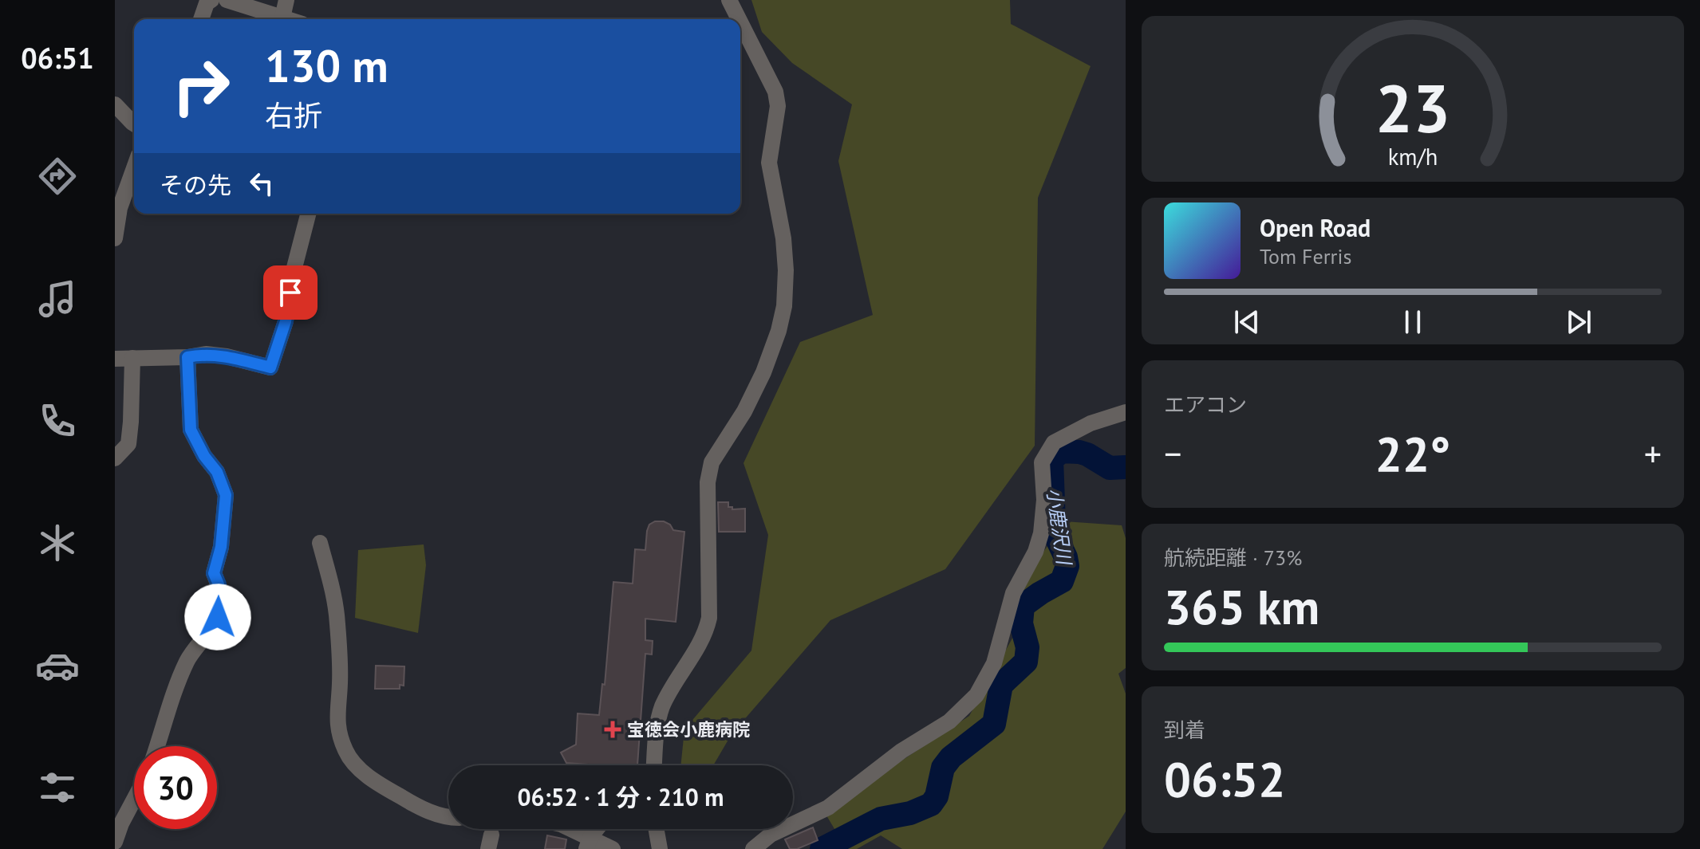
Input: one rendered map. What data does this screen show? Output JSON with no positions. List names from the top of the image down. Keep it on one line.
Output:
{"water":["小鹿沢川"],"places":{"health":["宝徳会小鹿病院"]},"page":{"tabs":"06:51","turn":["130 m","右折"],"then":"その先","song":["Open Road","Tom Ferris"],"tile":["エアコン",["航続距離 · 73%","365 km"],["到着","06:52"]],"heat":["−","22°","+"],"limit":"30","trip":"06:52 · 1 分 · 210 m","gauge":["23","km/h"]}}
